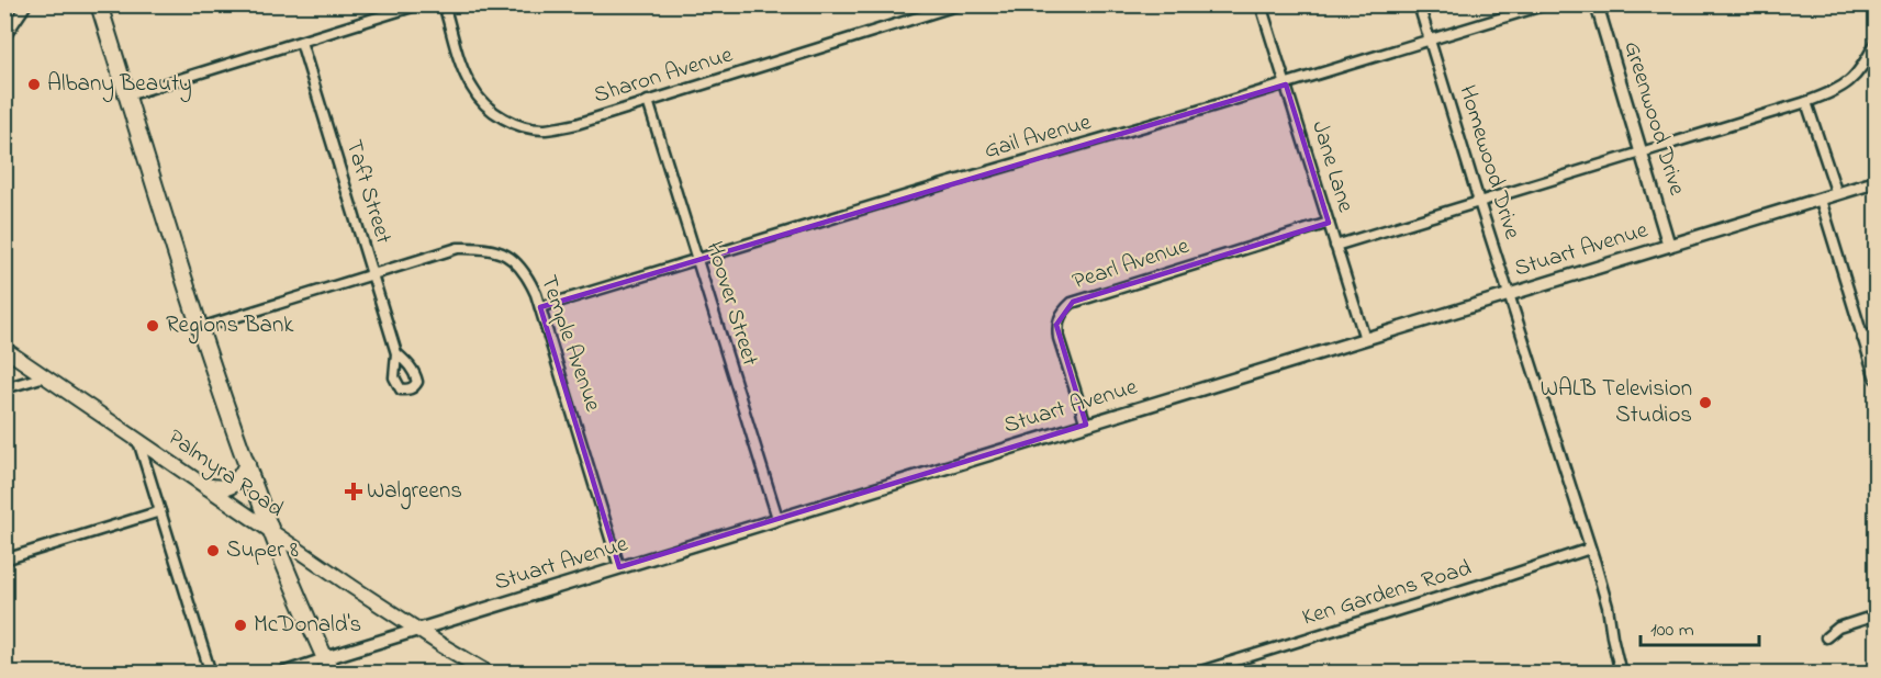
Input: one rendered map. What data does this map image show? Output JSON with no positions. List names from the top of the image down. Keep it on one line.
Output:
{"streets":{"main road":["Palmyra Road"],"street":["Sharon Avenue","Greenwood Drive","Gail Avenue","Homewood Drive","Jane Lane","Taft Street","Stuart Avenue","Pearl Avenue","Hoover Street","Temple Avenue","Ken Gardens Road"]},"crossings":[["Sharon Avenue","Hoover Street"],["Greenwood Drive","Stuart Avenue"],["Gail Avenue","Homewood Drive"],["Gail Avenue","Jane Lane"],["Gail Avenue","Hoover Street"],["Gail Avenue","Temple Avenue"],["Homewood Drive","Stuart Avenue"],["Homewood Drive","Ken Gardens Road"],["Jane Lane","Stuart Avenue"],["Jane Lane","Pearl Avenue"],["Taft Street","Temple Avenue"],["Stuart Avenue","Pearl Avenue"],["Stuart Avenue","Hoover Street"],["Stuart Avenue","Temple Avenue"],["Stuart Avenue","Palmyra Road"]],"places":{"other":["Albany Beauty","Regions Bank","WALB Television Studios","Super 8","McDonald's"],"health":["Walgreens"]},"scale_bar":"100 m"}
